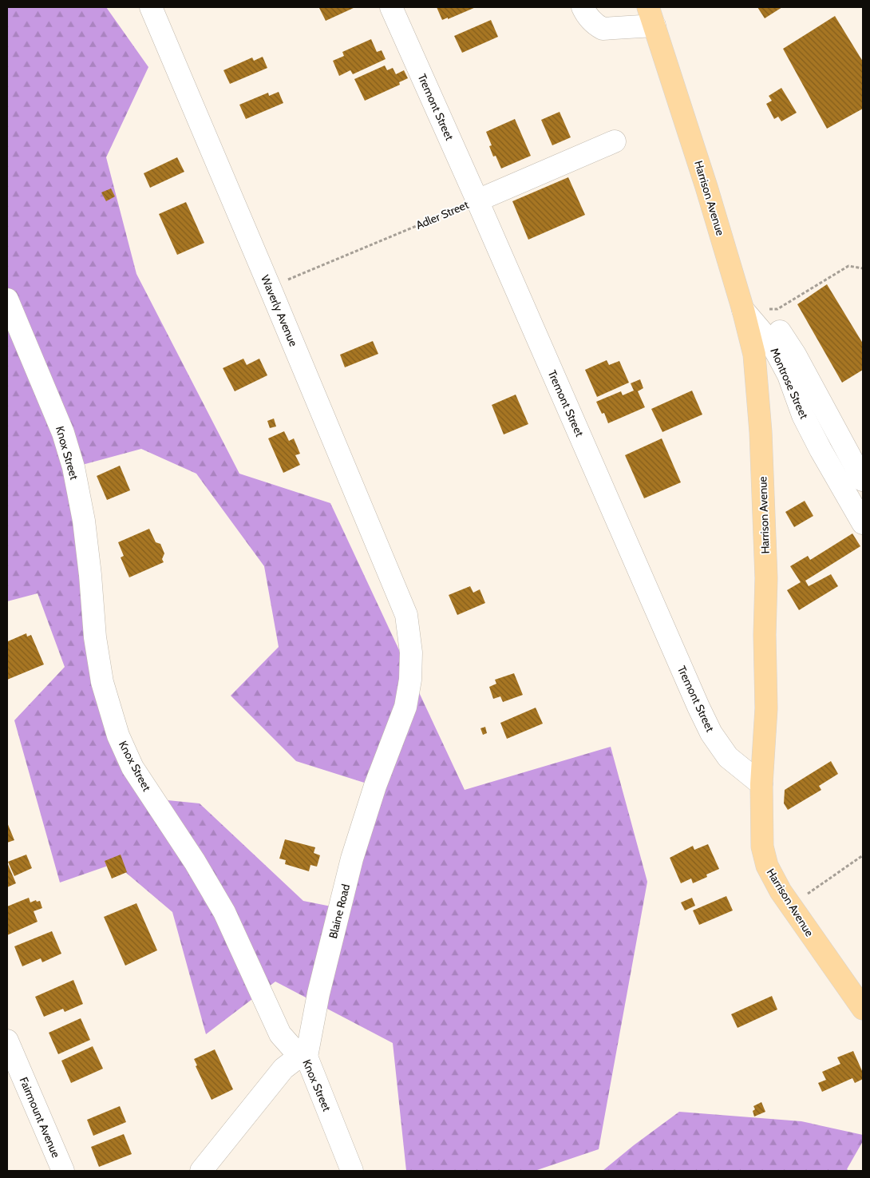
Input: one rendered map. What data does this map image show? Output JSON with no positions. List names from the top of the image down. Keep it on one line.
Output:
{"streets":{"main road":["Harrison Avenue"],"street":["Tremont Street","Adler Street","Waverly Avenue","Montrose Street","Knox Street","Blaine Road","Fairmount Avenue"]},"crossings":[["Tremont Street","Harrison Avenue"],["Tremont Street","Adler Street"],["Harrison Avenue","Montrose Street"],["Adler Street","Waverly Avenue"],["Waverly Avenue","Blaine Road"],["Knox Street","Blaine Road"]]}
